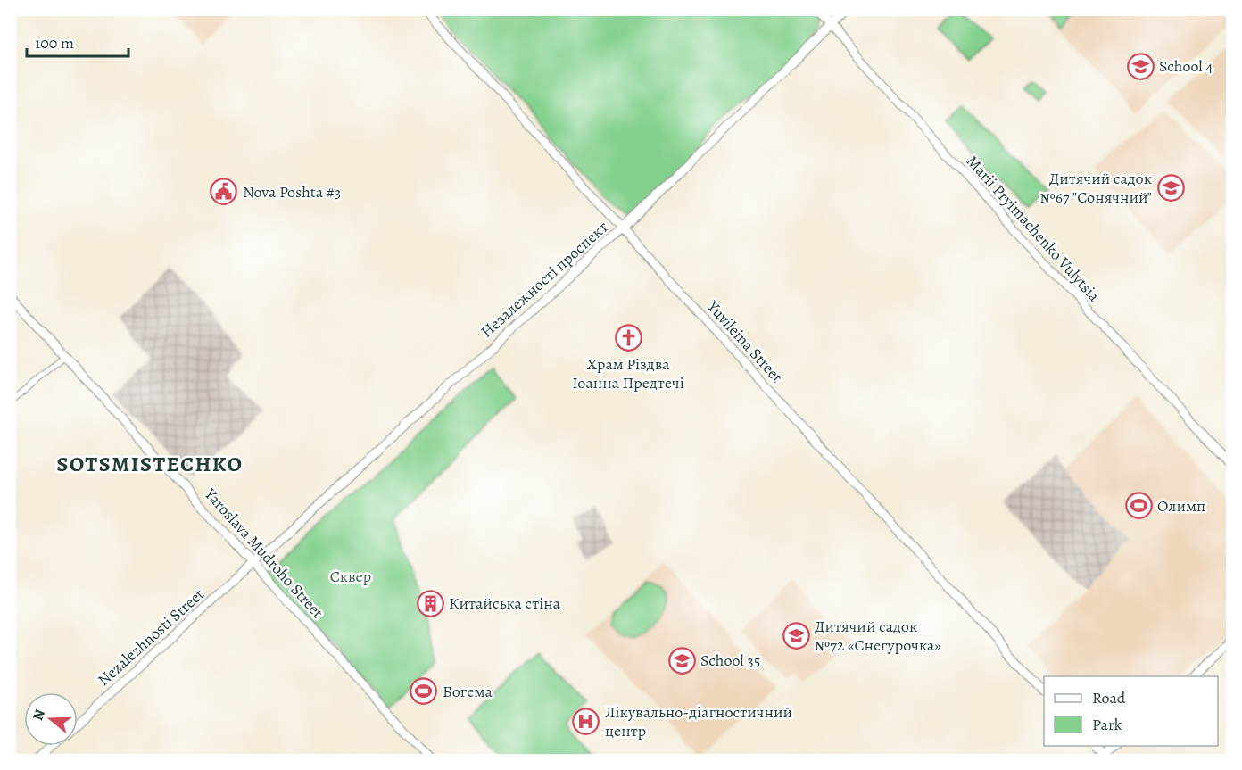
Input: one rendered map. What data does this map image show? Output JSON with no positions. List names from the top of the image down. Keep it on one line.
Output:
{"streets":{"street":["Marii Pryimachenko Vulytsia","Незалежності проспект","Yuvileina Street","Yaroslava Mudroho Street","Nezalezhnosti Street"]},"crossings":[["Marii Pryimachenko Vulytsia","Незалежності проспект"],["Незалежності проспект","Yuvileina Street"],["Незалежності проспект","Yaroslava Mudroho Street"],["Незалежності проспект","Nezalezhnosti Street"],["Yaroslava Mudroho Street","Nezalezhnosti Street"]],"districts":["SOTSMISTECHKO"],"parks":["Сквер"],"places":{"school or university":["School 4","Дитячий садок №67 \"Сонячний\"","Дитячий садок №72 «Снегурочка»","School 35"],"public building":["Nova Poshta #3"],"church":["Храм Різдва Іоанна Предтечі"],"sports":["Олимп","Богема"],"building":["Китайська стіна"],"hospital":["Лікувально-діагностичний центр"]},"legend":["Road","Park"],"scale_bar":"100 m","north":"left"}
